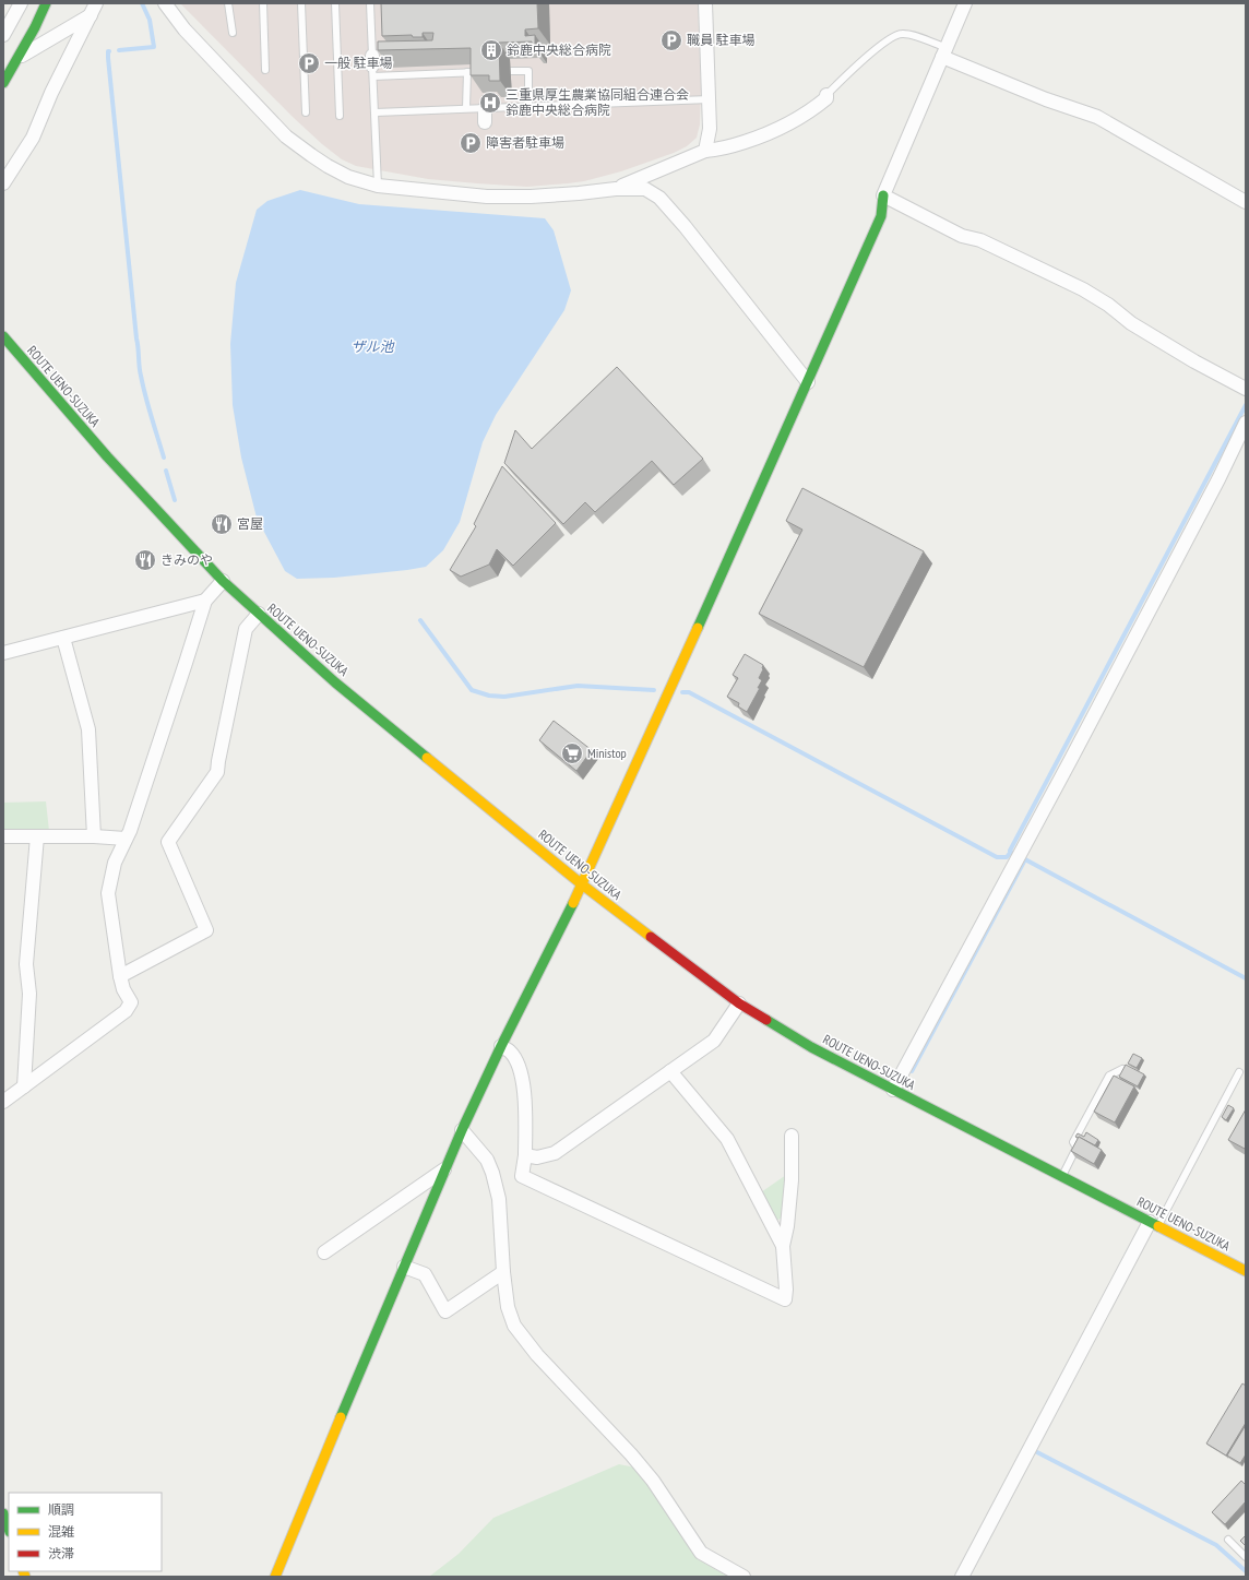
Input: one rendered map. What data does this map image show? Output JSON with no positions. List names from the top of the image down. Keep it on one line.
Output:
{"streets":{"main road":["ROUTE UENO-SUZUKA"]},"water":["ザル池"],"places":{"parking":["職員 駐車場","一般 駐車場","障害者駐車場"],"building":["鈴鹿中央総合病院"],"hospital":["三重県厚生農業協同組合連合会 鈴鹿中央総合病院"],"restaurant":["宮屋","きみのや"],"supermarket":["Ministop"]},"legend":["順調","混雑","渋滞"]}
